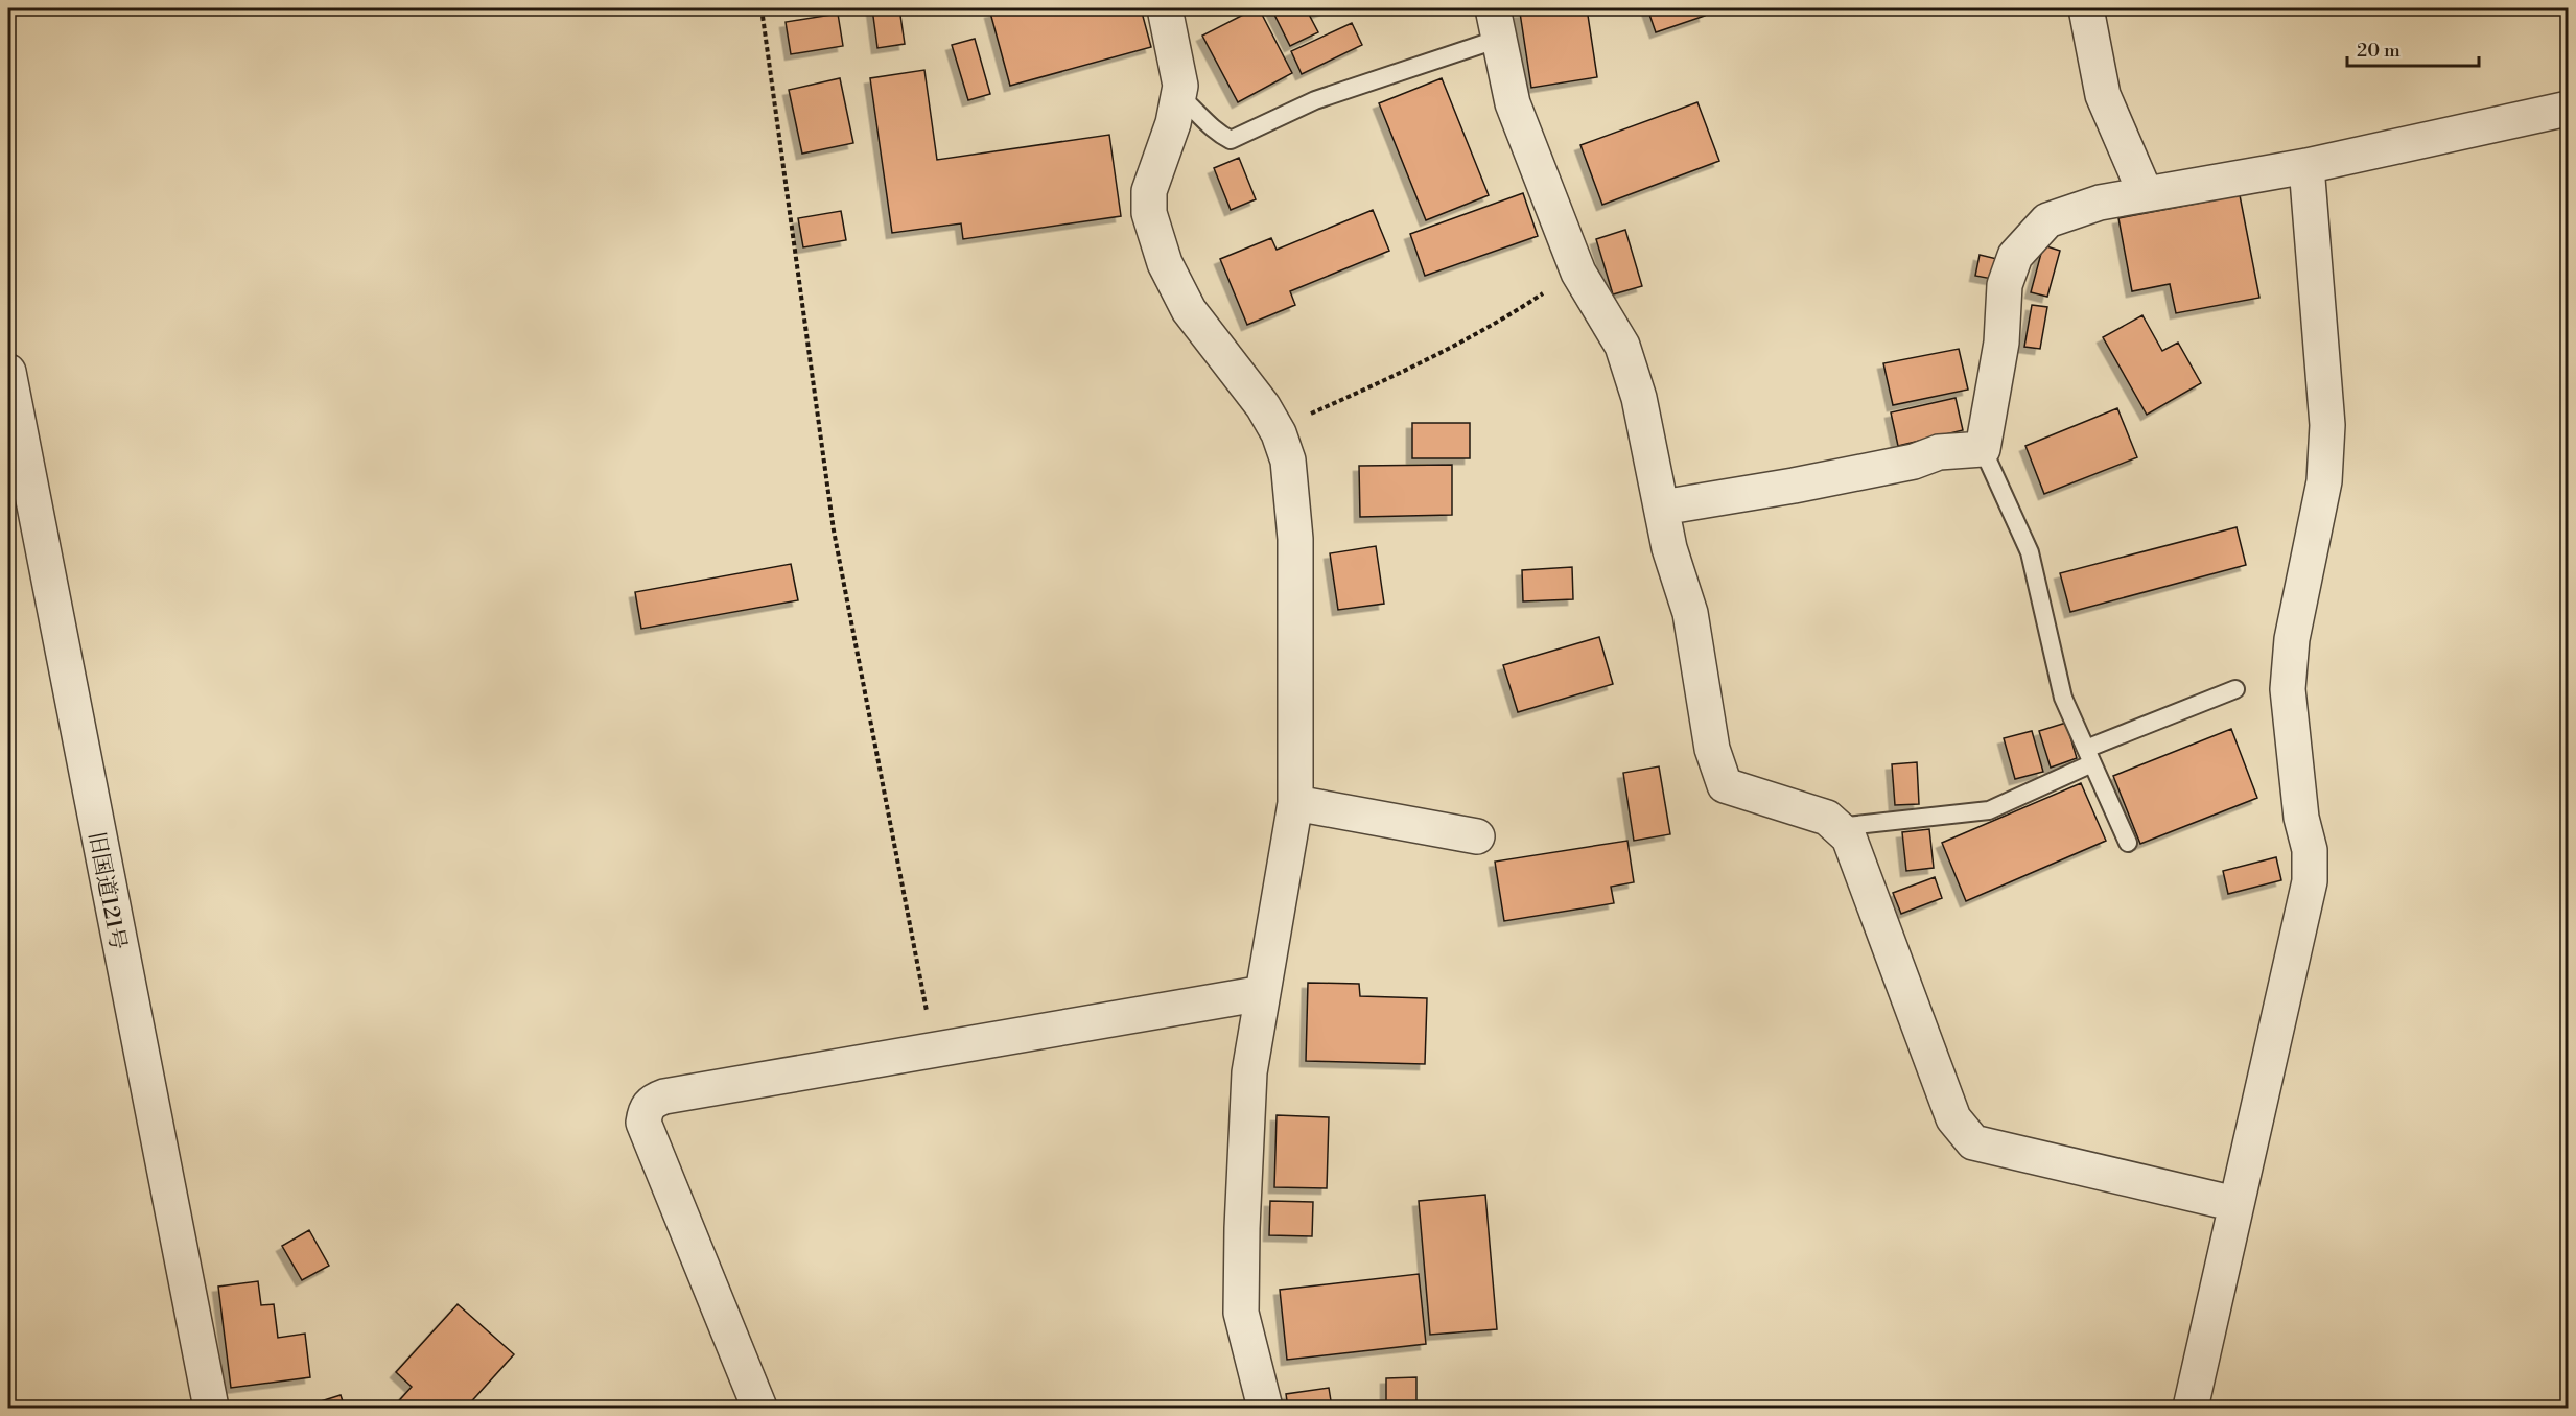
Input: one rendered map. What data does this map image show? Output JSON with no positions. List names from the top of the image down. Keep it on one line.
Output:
{"streets":{"street":["旧国道121号"]},"scale_bar":"20 m"}
